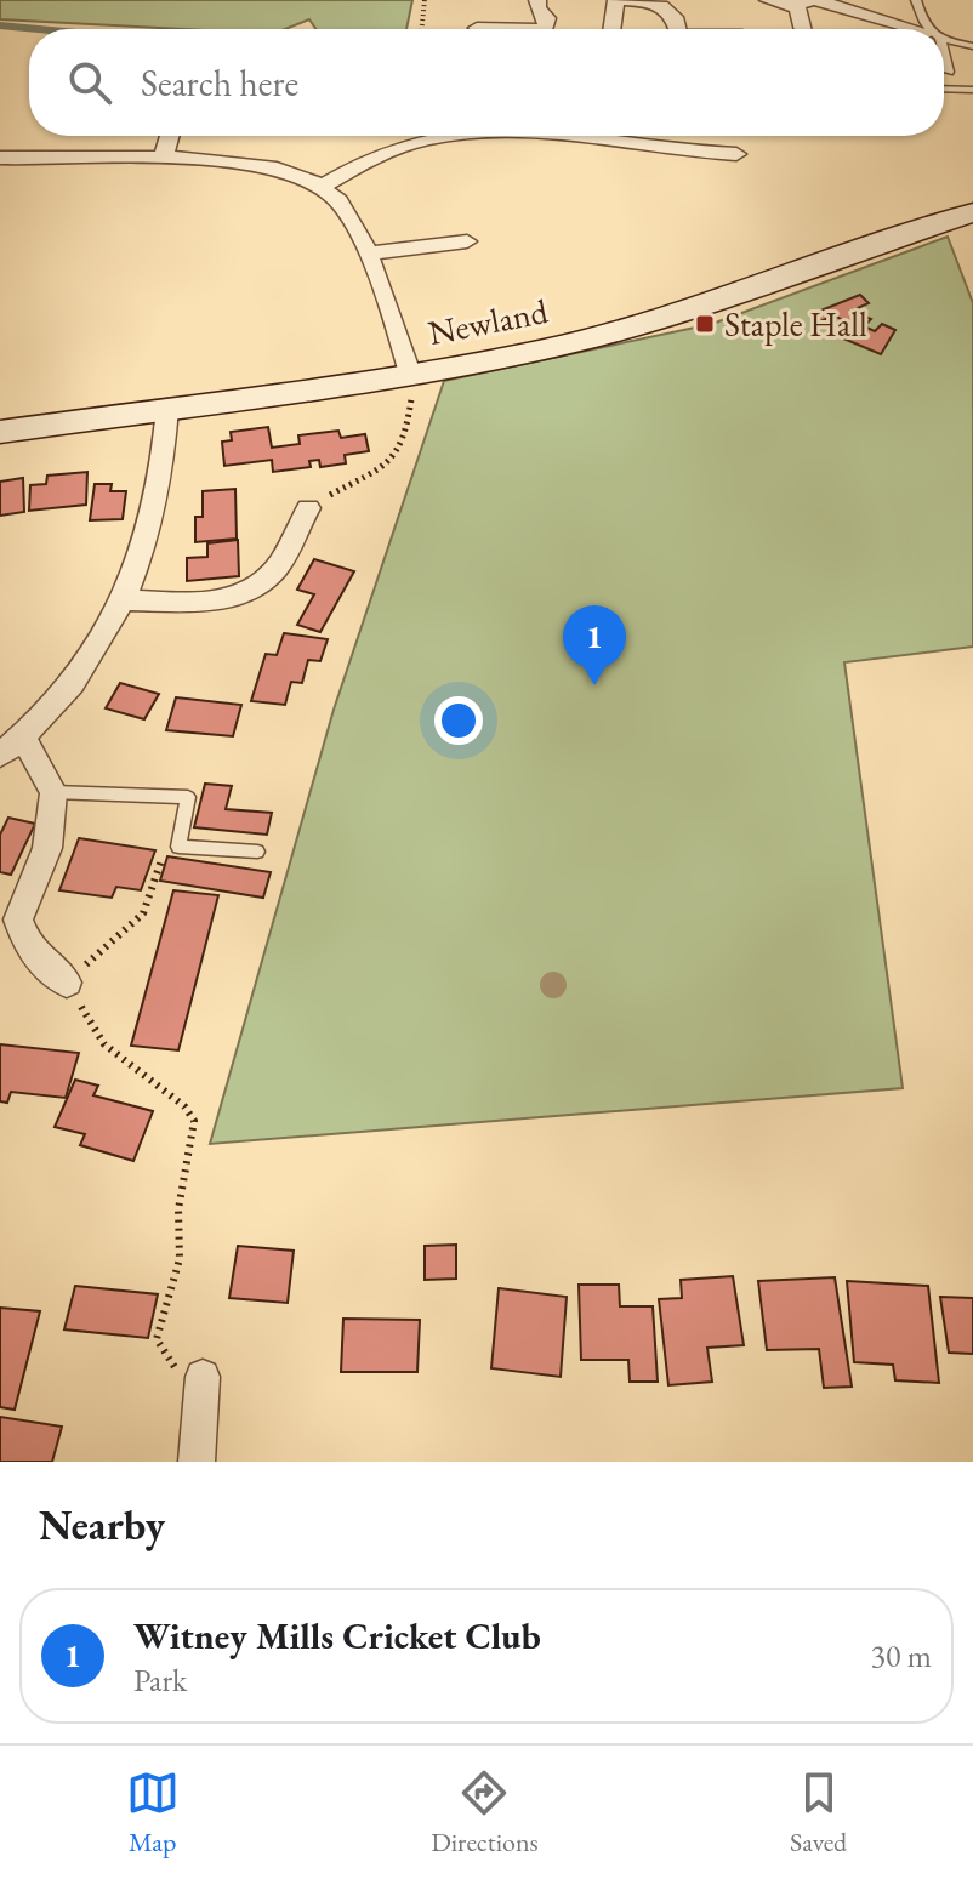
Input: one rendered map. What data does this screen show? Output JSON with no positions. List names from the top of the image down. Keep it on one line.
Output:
{"streets":{"main road":["Newland"]},"places":{"transit":["Staple Hall"]},"page":{"search":"Search here","pins":"1","heading":"Nearby","list":[{"mark":"1","name":"Witney Mills Cricket Club","note":"Park","value":"30 m"}],"nav":["Map","Directions","Saved"]}}
